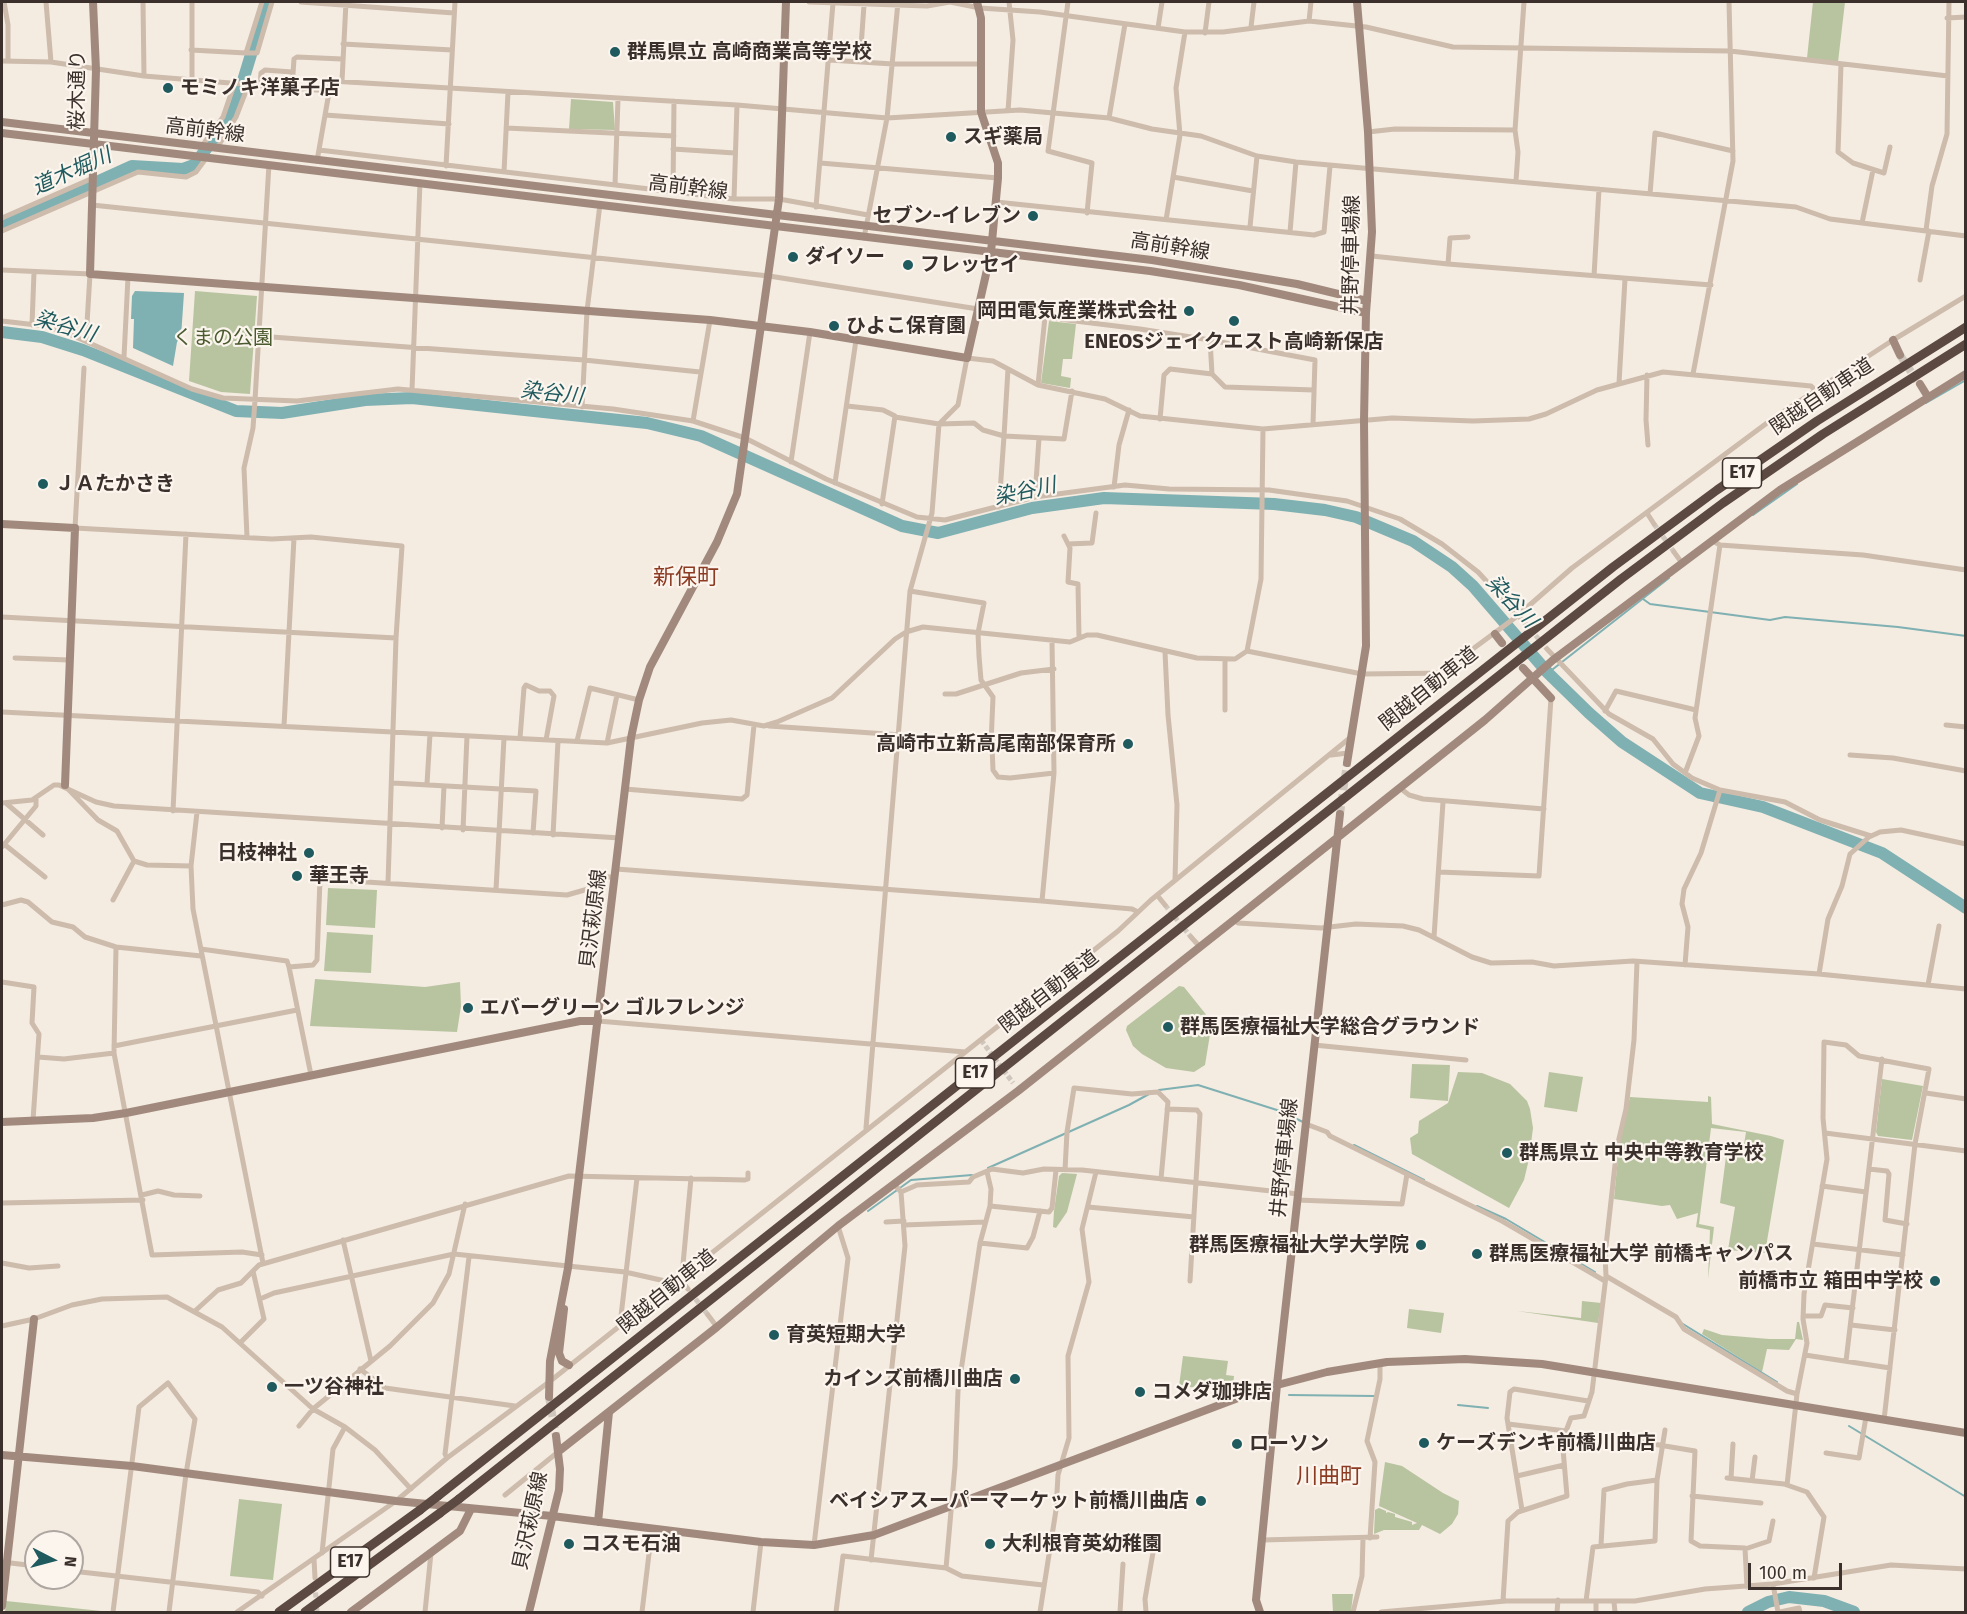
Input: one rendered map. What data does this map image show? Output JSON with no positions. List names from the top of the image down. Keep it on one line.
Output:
{"streets":{"highway":["関越自動車道","E17"],"street":["桜木通り","高前幹線","井野停車場線","貝沢萩原線"]},"crossings":[["桜木通り","高前幹線"],["高前幹線","井野停車場線"],["高前幹線","貝沢萩原線"],["関越自動車道","E17"]],"districts":["新保町","川曲町"],"water":["道木堀川","染谷川"],"parks":["くまの公園"],"places":["群馬県立 高崎商業高等学校","モミノキ洋菓子店","スギ薬局","セブン-イレブン","ダイソー","フレッセイ","岡田電気産業株式会社","ENEOSジェイクエスト高崎新保店","ひよこ保育園","ＪＡたかさき","高崎市立新高尾南部保育所","日枝神社","華王寺","エバーグリーン ゴルフレンジ","群馬医療福祉大学総合グラウンド","群馬県立 中央中等教育学校","群馬医療福祉大学大学院","群馬医療福祉大学 前橋キャンパス","前橋市立 箱田中学校","育英短期大学","カインズ前橋川曲店","一ツ谷神社","コメダ珈琲店","ケーズデンキ前橋川曲店","ローソン","ベイシアスーパーマーケット前橋川曲店","コスモ石油","大利根育英幼稚園"],"scale_bar":"100 m","north":"right"}
